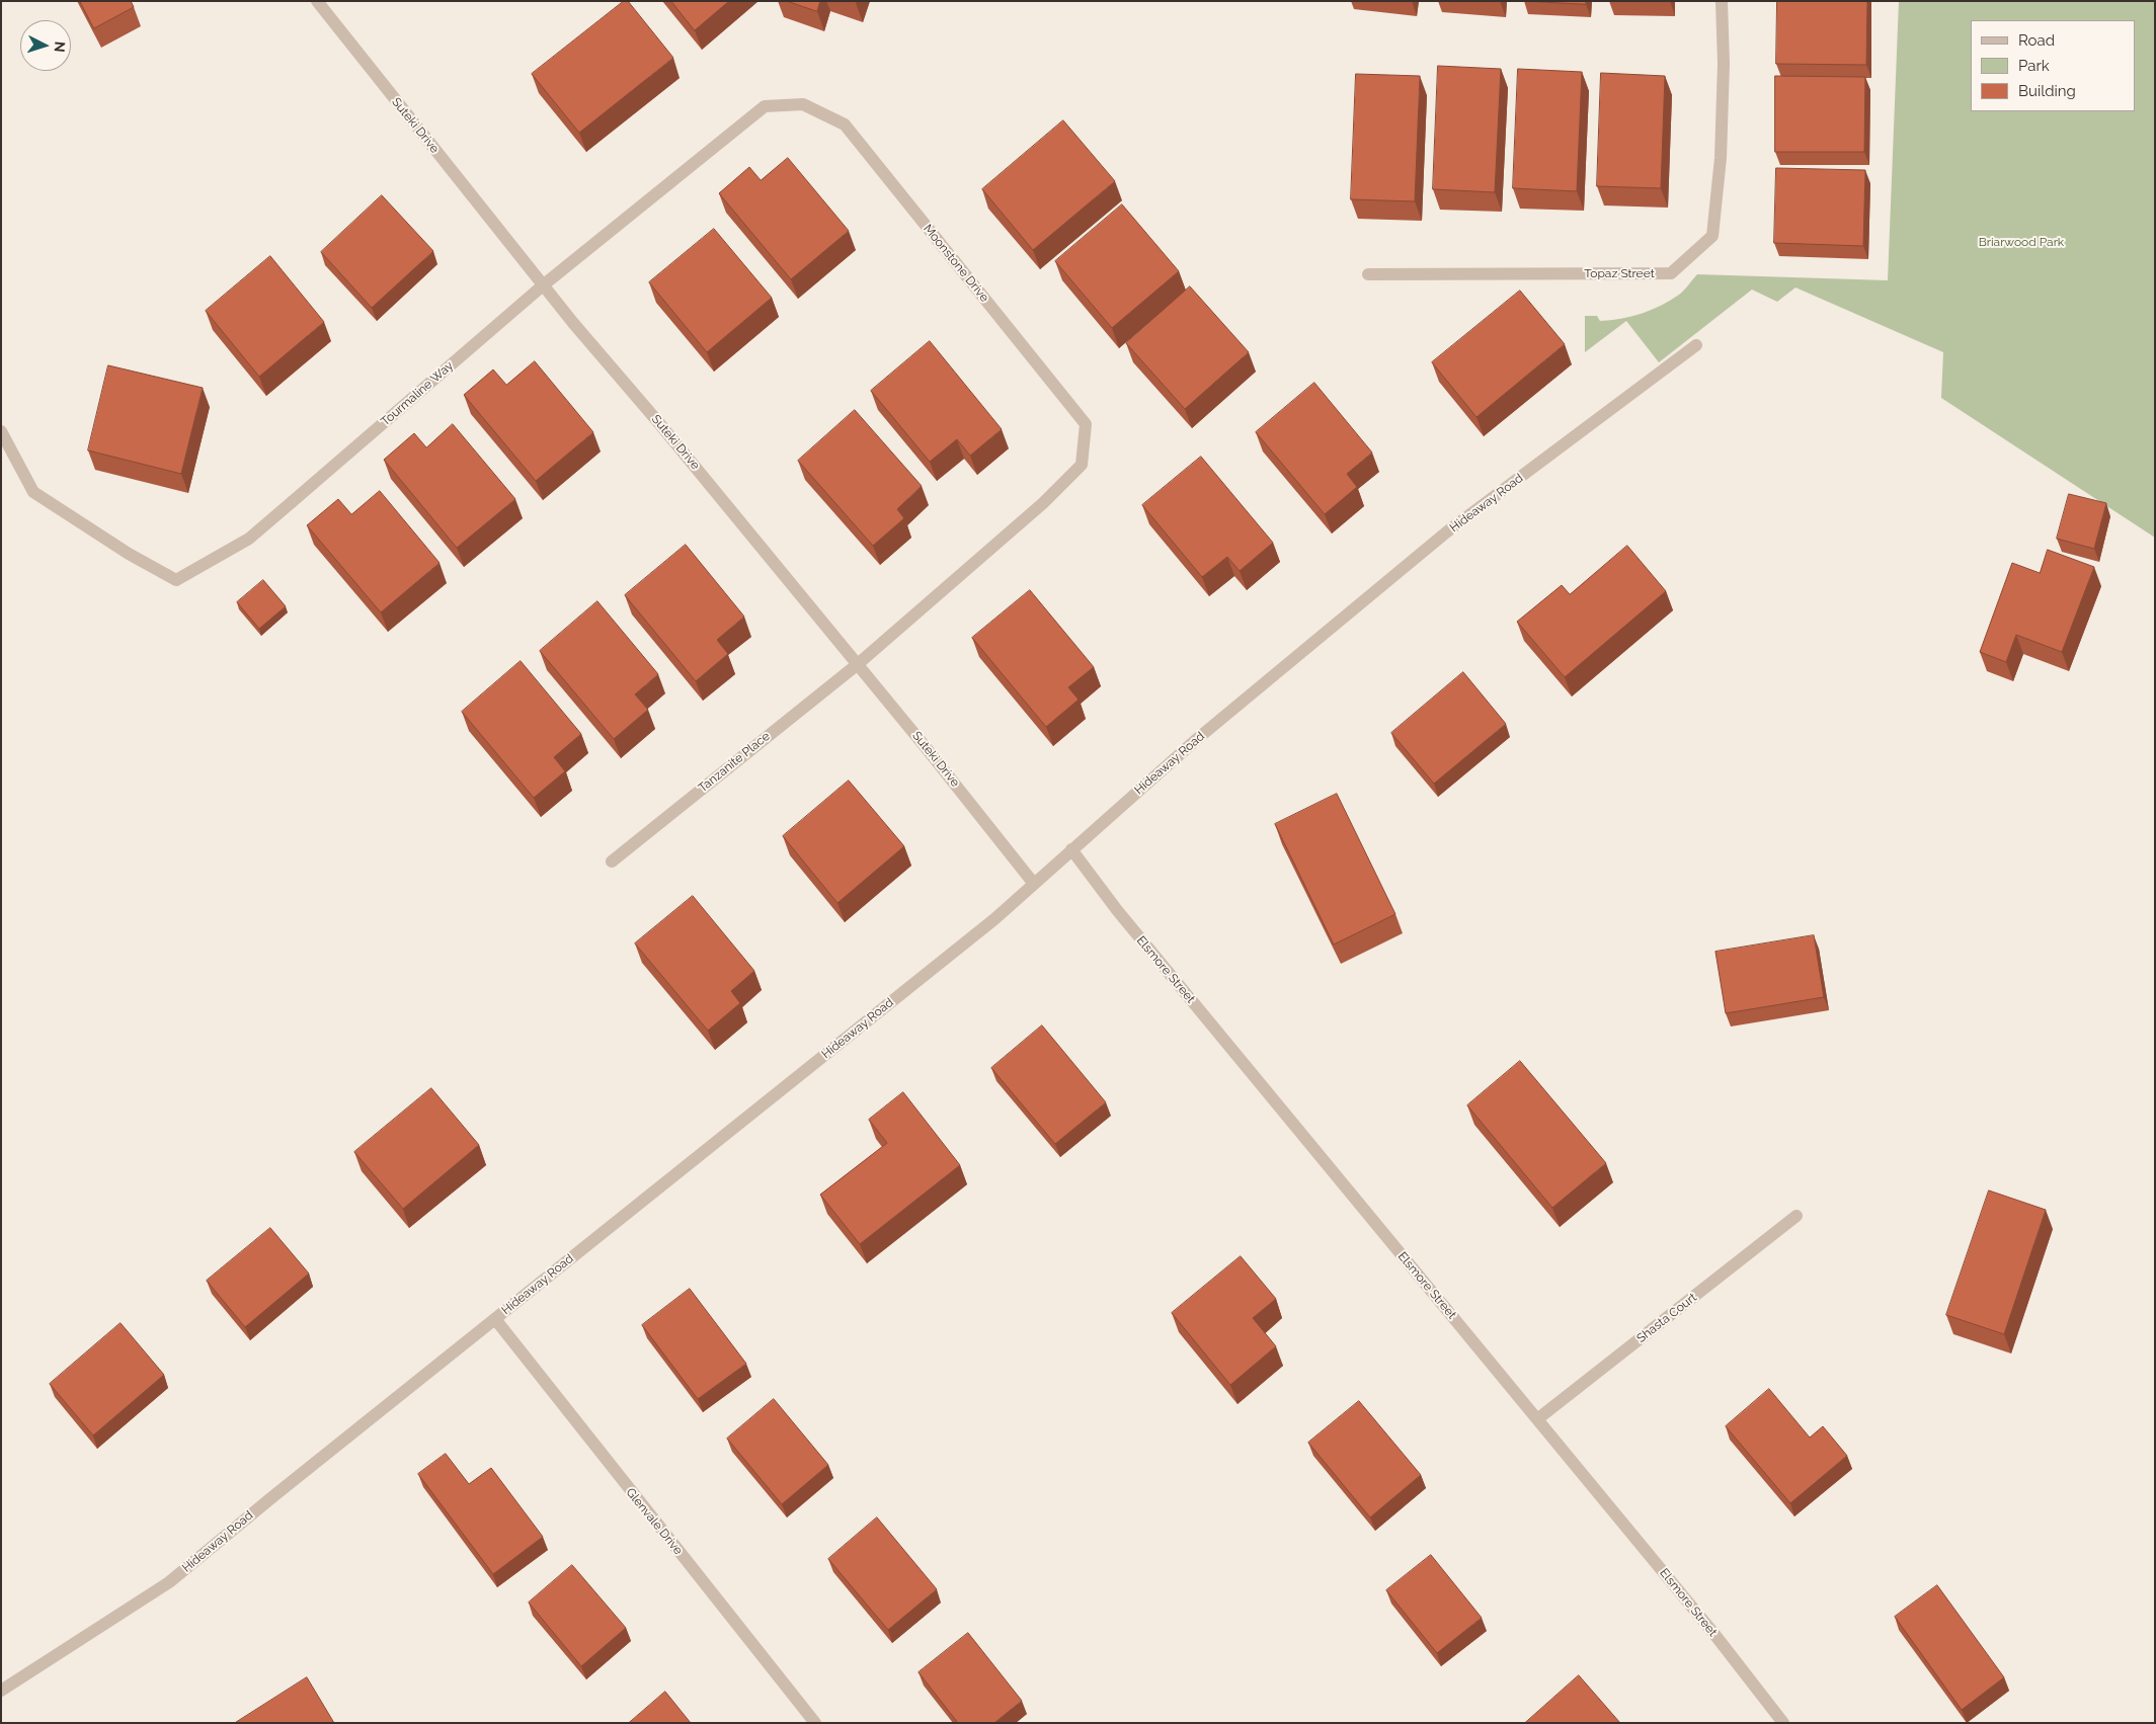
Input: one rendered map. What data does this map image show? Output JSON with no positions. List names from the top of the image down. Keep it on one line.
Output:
{"streets":{"street":["Suteki Drive","Moonstone Drive","Topaz Street","Tourmaline Way","Hideaway Road","Tanzanite Place","Elsmore Street","Shasta Court","Glenvale Drive"]},"crossings":[["Suteki Drive","Moonstone Drive"],["Suteki Drive","Tourmaline Way"],["Suteki Drive","Hideaway Road"],["Suteki Drive","Tanzanite Place"],["Moonstone Drive","Tourmaline Way"],["Moonstone Drive","Tanzanite Place"],["Hideaway Road","Elsmore Street"],["Hideaway Road","Glenvale Drive"],["Elsmore Street","Shasta Court"]],"parks":["Briarwood Park"],"legend":["Road","Park","Building"],"north":"right"}
